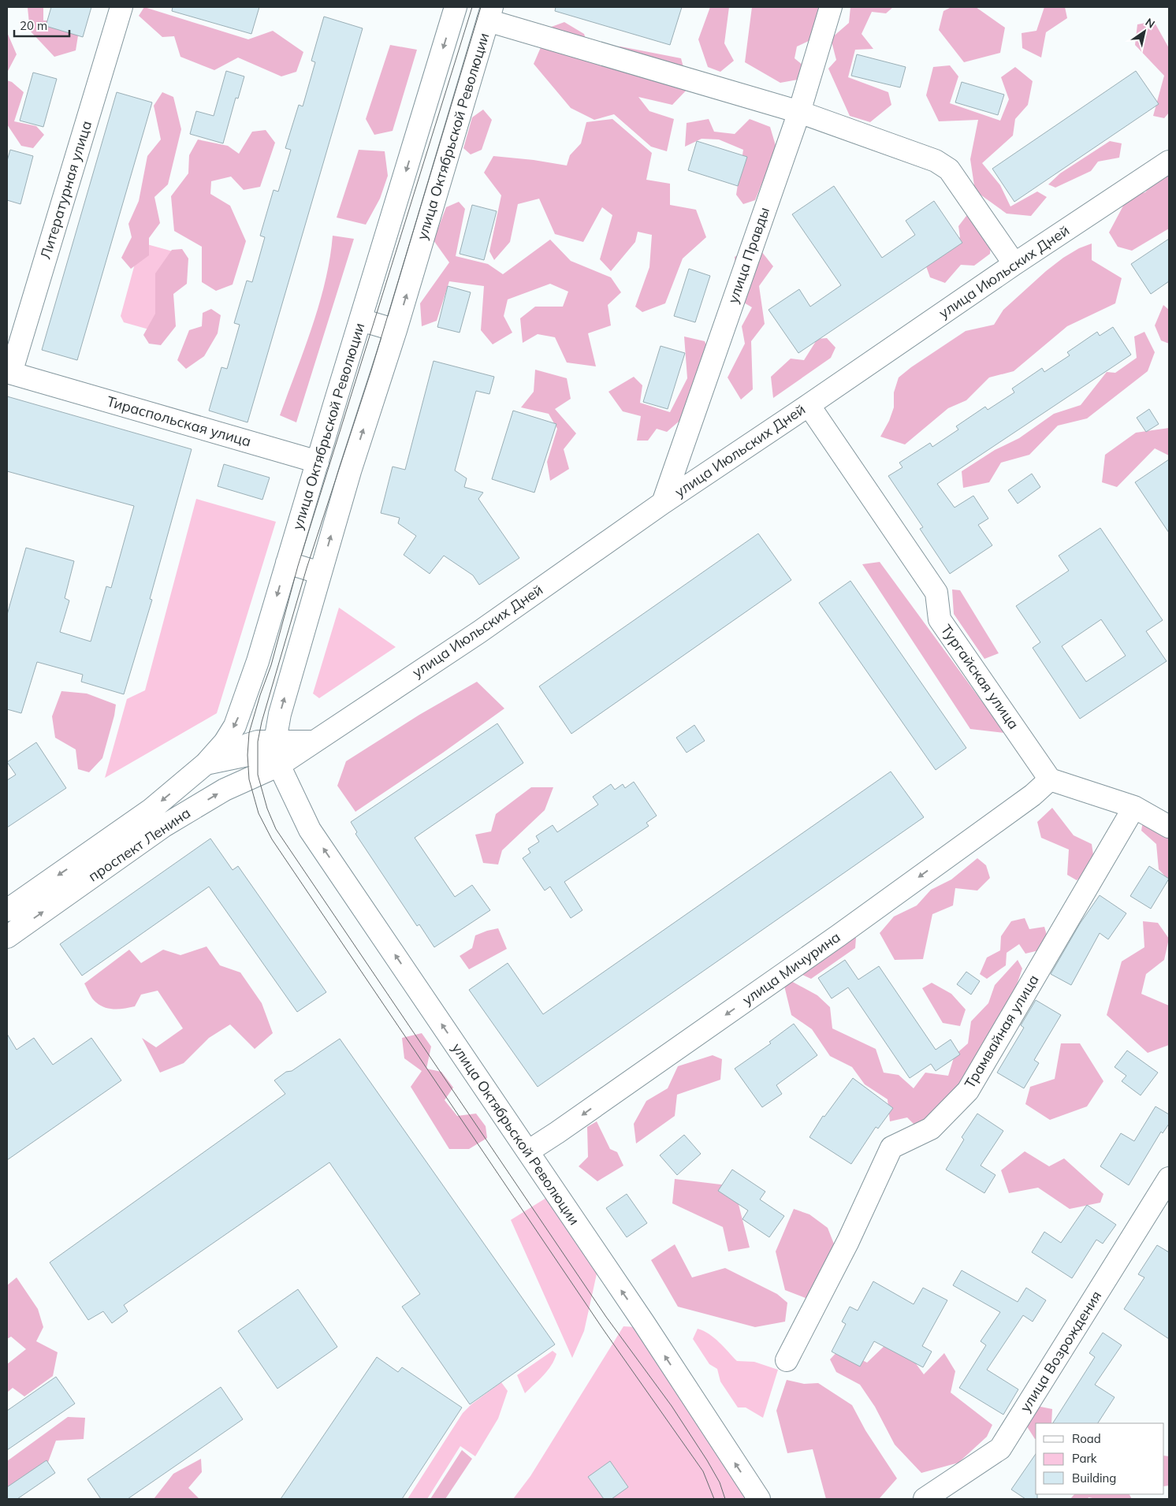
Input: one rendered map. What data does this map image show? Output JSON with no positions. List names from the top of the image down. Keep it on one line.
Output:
{"streets":{"street":["улица Октябрьской Революции","Литературная улица","улица Правды","улица Июльских Дней","Тираспольская улица","Тургайская улица","проспект Ленина","улица Мичурина","Трамвайная улица","улица Возрождения"]},"crossings":[["улица Октябрьской Революции","улица Июльских Дней"],["улица Октябрьской Революции","Тираспольская улица"],["улица Октябрьской Революции","проспект Ленина"],["улица Октябрьской Революции","улица Мичурина"],["Литературная улица","Тираспольская улица"],["улица Правды","улица Июльских Дней"],["улица Июльских Дней","Тургайская улица"],["улица Июльских Дней","проспект Ленина"],["Тургайская улица","улица Мичурина"]],"one_way":["улица Мичурина"],"legend":["Road","Park","Building"],"scale_bar":"20 m","north":"top right"}
